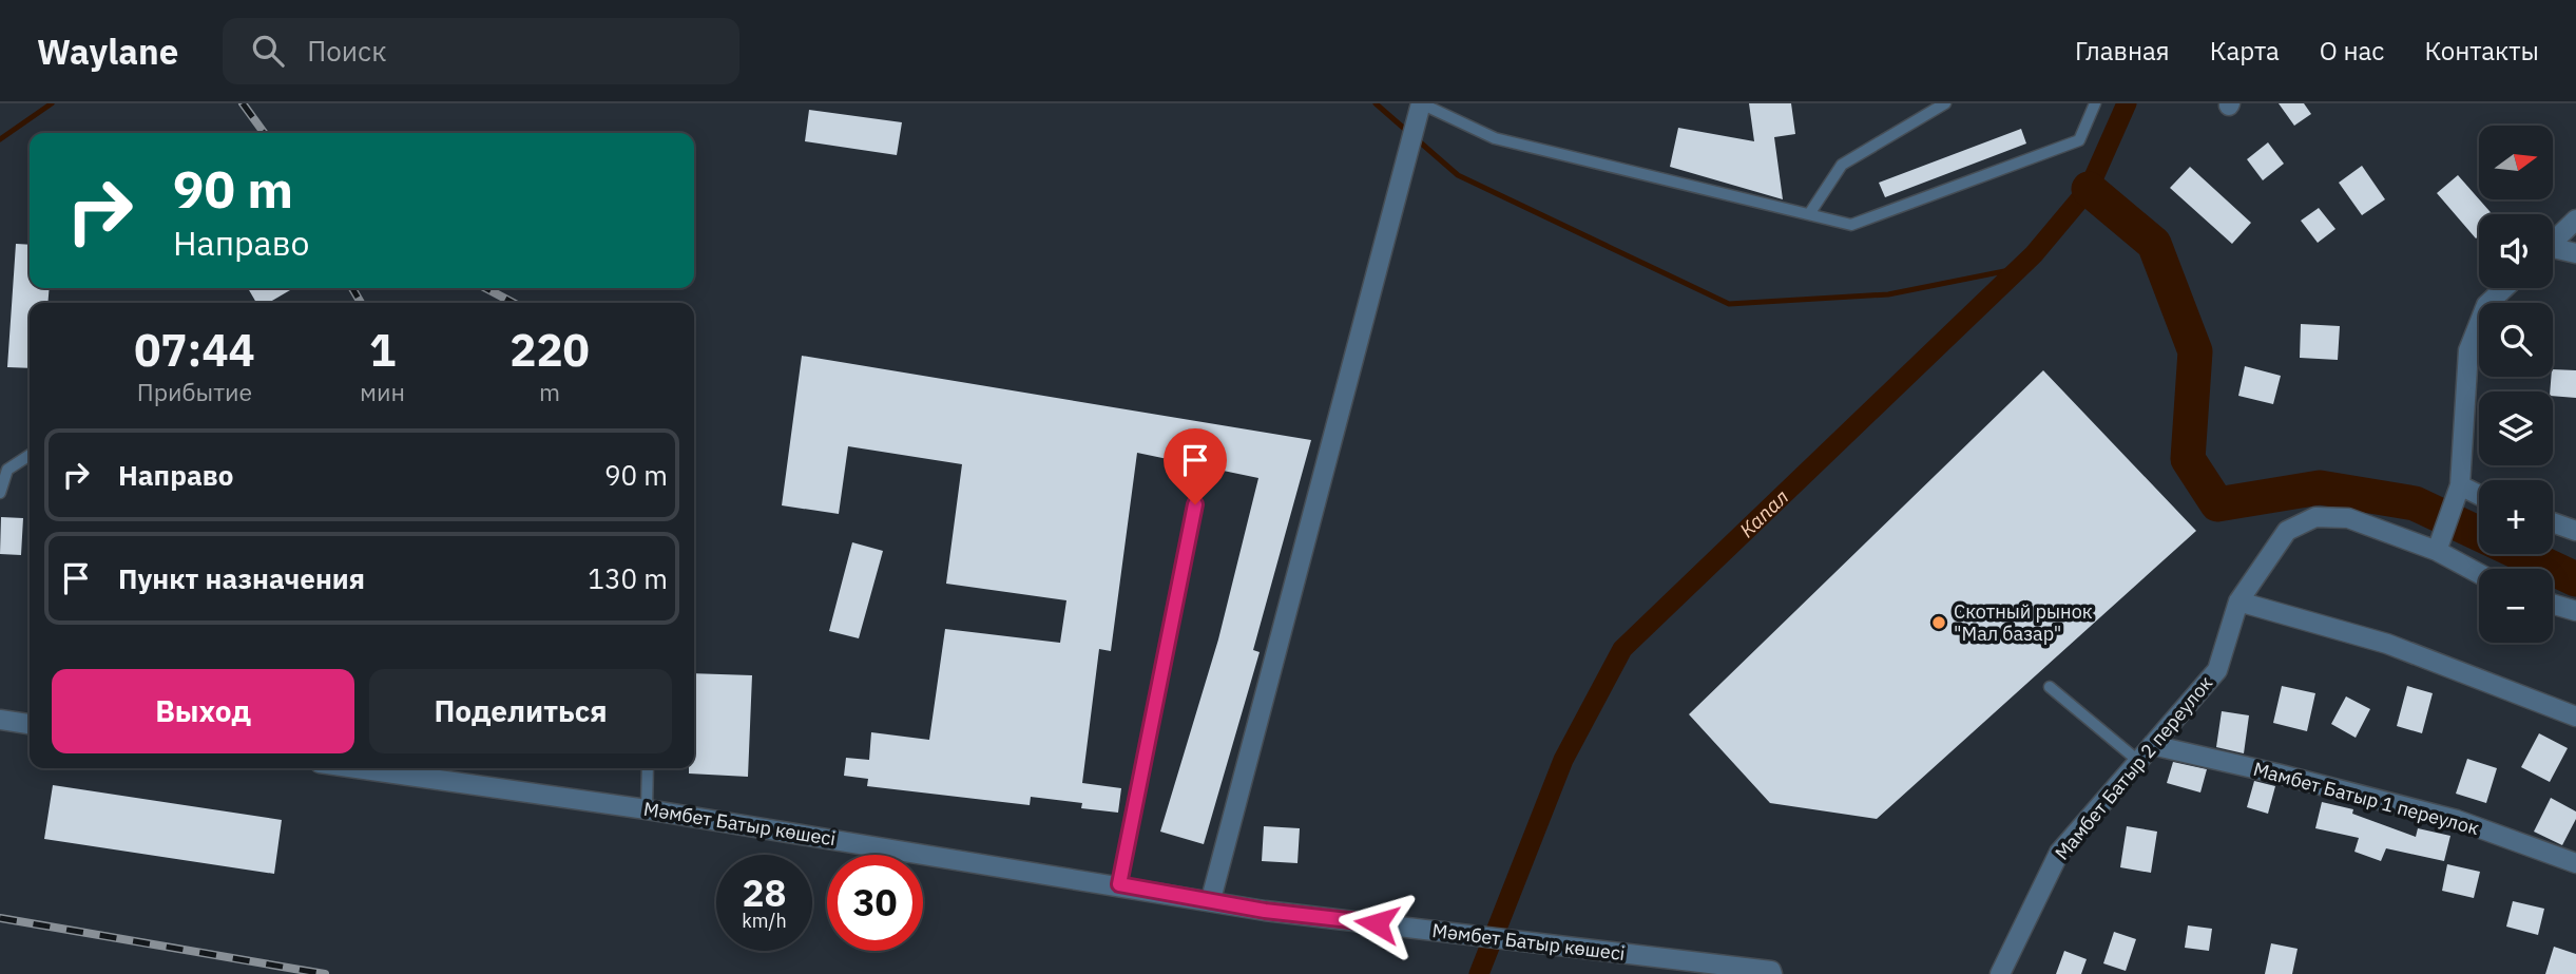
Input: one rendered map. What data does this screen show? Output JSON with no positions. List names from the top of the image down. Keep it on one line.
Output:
{"streets":{"street":["Мамбет Батыр 2 переулок","Мамбет Батыр 1 переулок","Мәмбет Батыр көшесі"]},"crossings":[["Мамбет Батыр 2 переулок","Мамбет Батыр 1 переулок"]],"water":["Капал"],"places":["Скотный рынок \"Мал базар\""],"north":"right","page":{"header":"Waylane","search":"Поиск","nav":["Главная","Карта","О нас","Контакты"],"map_buttons":["+","−"],"turn":["90 m","Направо"],"eta":["07:44","Прибытие","1","мин","220","m"],"list":[{"name":"Направо","value":"90 m"},{"name":"Пункт назначения","value":"130 m"}],"buttons":["Выход","Поделиться"],"speed":"28 km/h","limit":"30"}}
